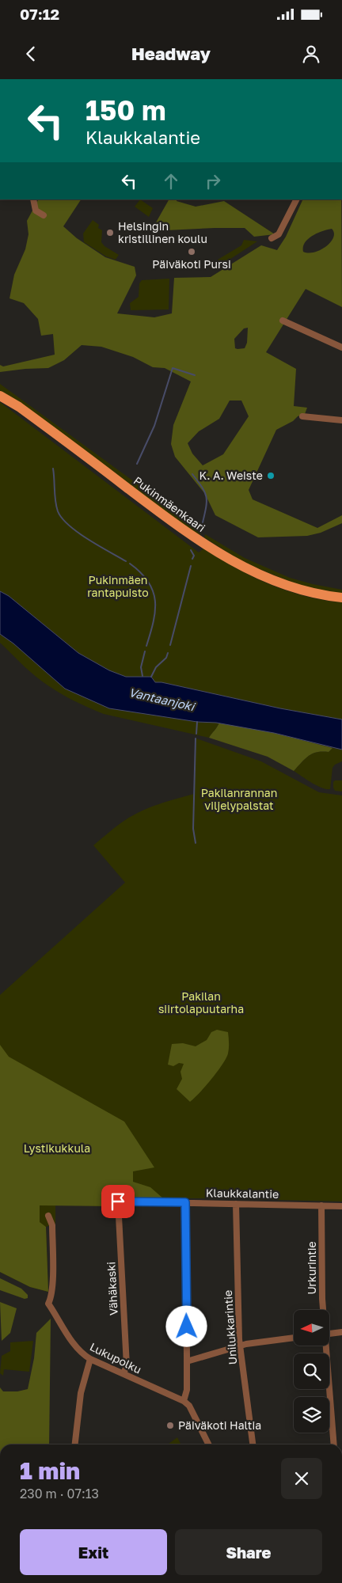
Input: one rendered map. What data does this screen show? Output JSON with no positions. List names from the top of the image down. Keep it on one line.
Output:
{"streets":{"main road":["Pukinmäenkaari"],"street":["Klaukkalantie","Urkurintie","Vähäkaski","Unilukkarintie","Lukupolku"]},"crossings":[["Klaukkalantie","Urkurintie"],["Klaukkalantie","Vähäkaski"],["Klaukkalantie","Unilukkarintie"],["Vähäkaski","Lukupolku"]],"water":["Vantaanjoki"],"parks":["Pukinmäen rantapuisto","Pakilanrannan viljelypalstat","Pakilan siirtolapuutarha","Lystikukkula"],"places":["Helsingin kristillinen koulu","Päiväkoti Pursi","K. A. Weiste","Päiväkoti Haltia"],"north":"left","page":{"status":"07:12","header":"Headway","turn":["150 m","Klaukkalantie"],"heading":["1 min","230 m · 07:13"],"buttons":["Exit","Share"]}}
